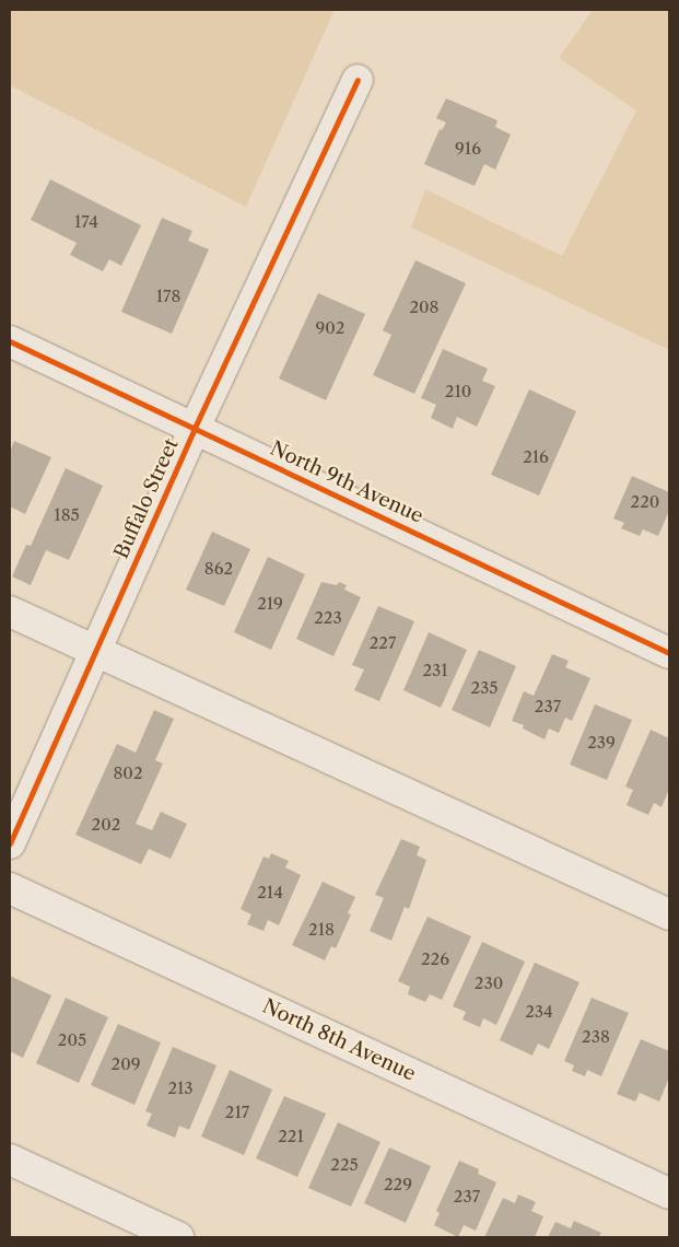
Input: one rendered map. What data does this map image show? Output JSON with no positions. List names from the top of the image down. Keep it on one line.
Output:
{"streets":{"street":["North 9th Avenue","Buffalo Street","North 8th Avenue"]},"crossings":[["North 9th Avenue","Buffalo Street"]],"house_numbers":["916","174","178","208","902","210","216","220","185","862","219","223","227","231","235","237","239","802","202","214","218","226","230","234","238","205","209","213","217","221","225","229","237"]}
